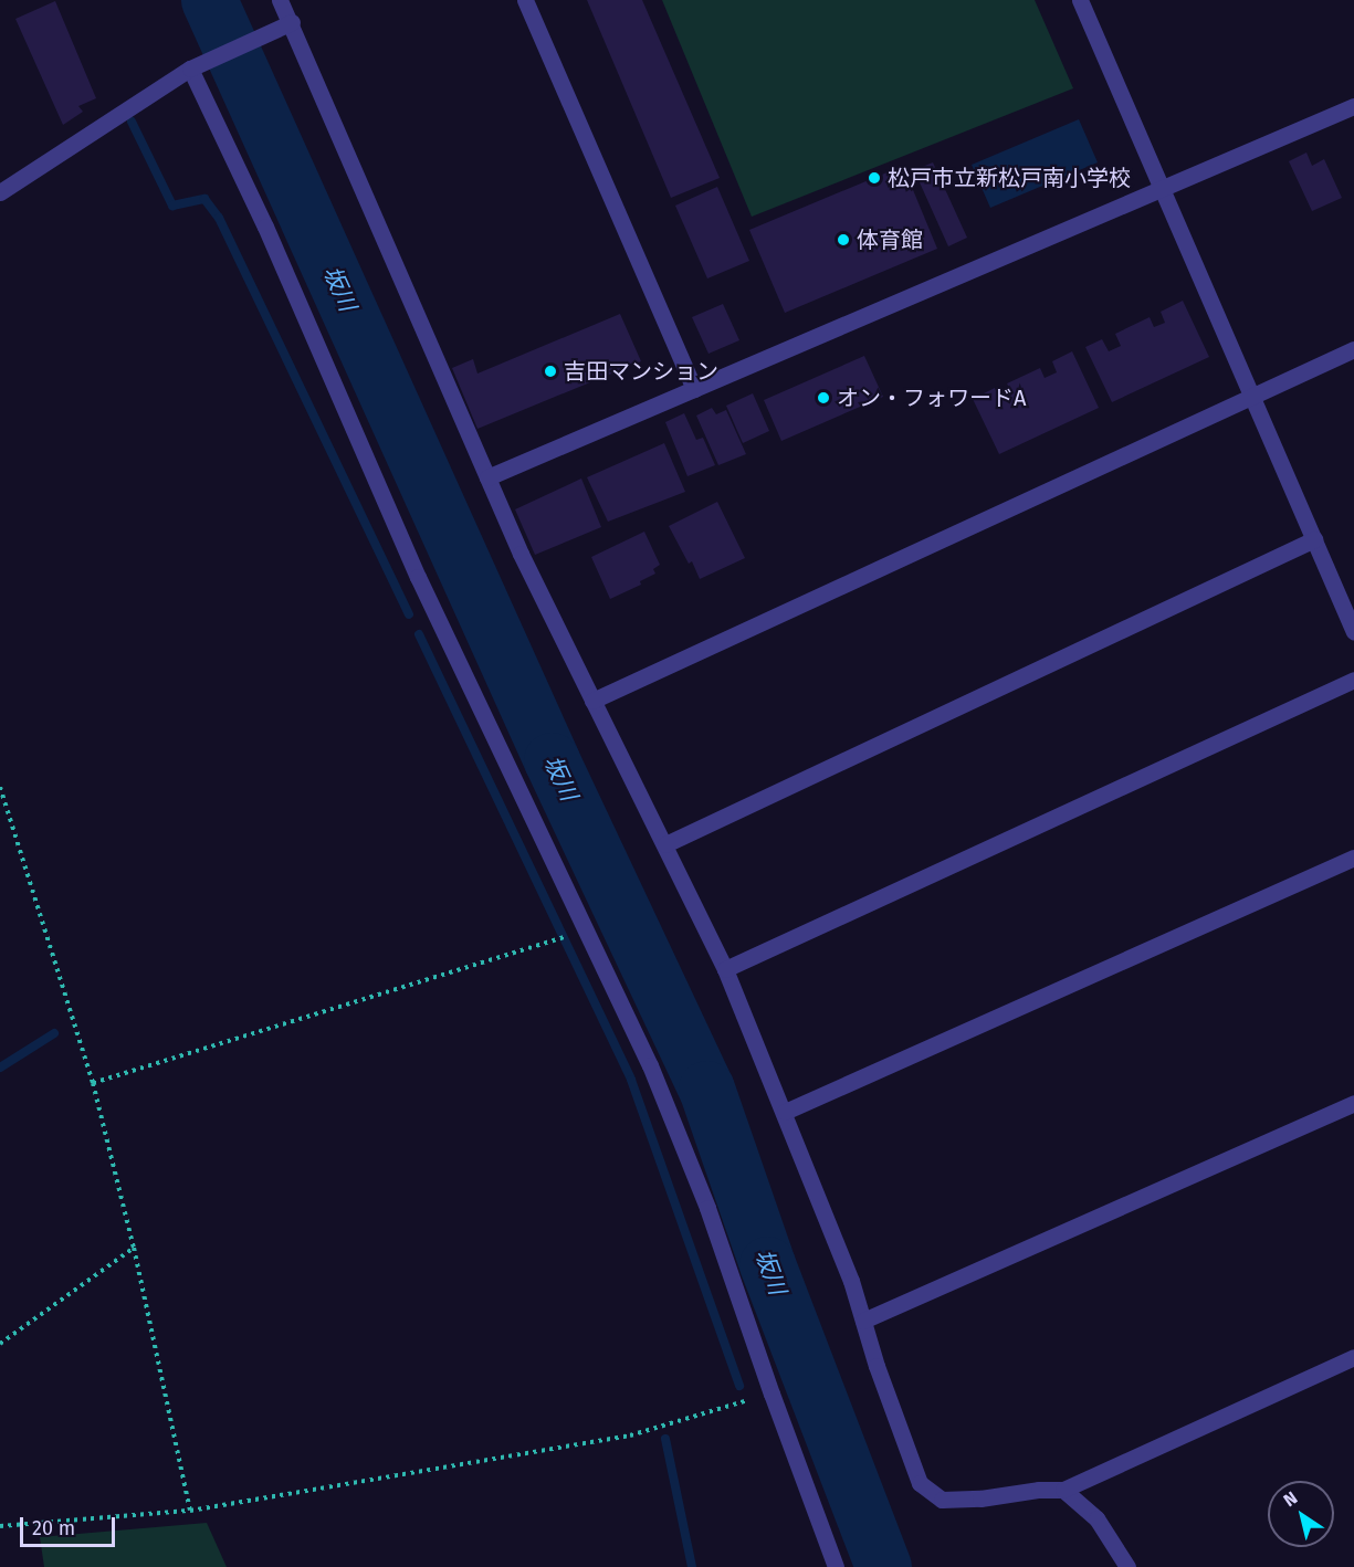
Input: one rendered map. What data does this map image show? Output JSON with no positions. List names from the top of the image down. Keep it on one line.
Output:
{"water":["坂川"],"places":["松戸市立新松戸南小学校","体育館","吉田マンション","オン・フォワードA"],"scale_bar":"20 m","north":"top left"}
